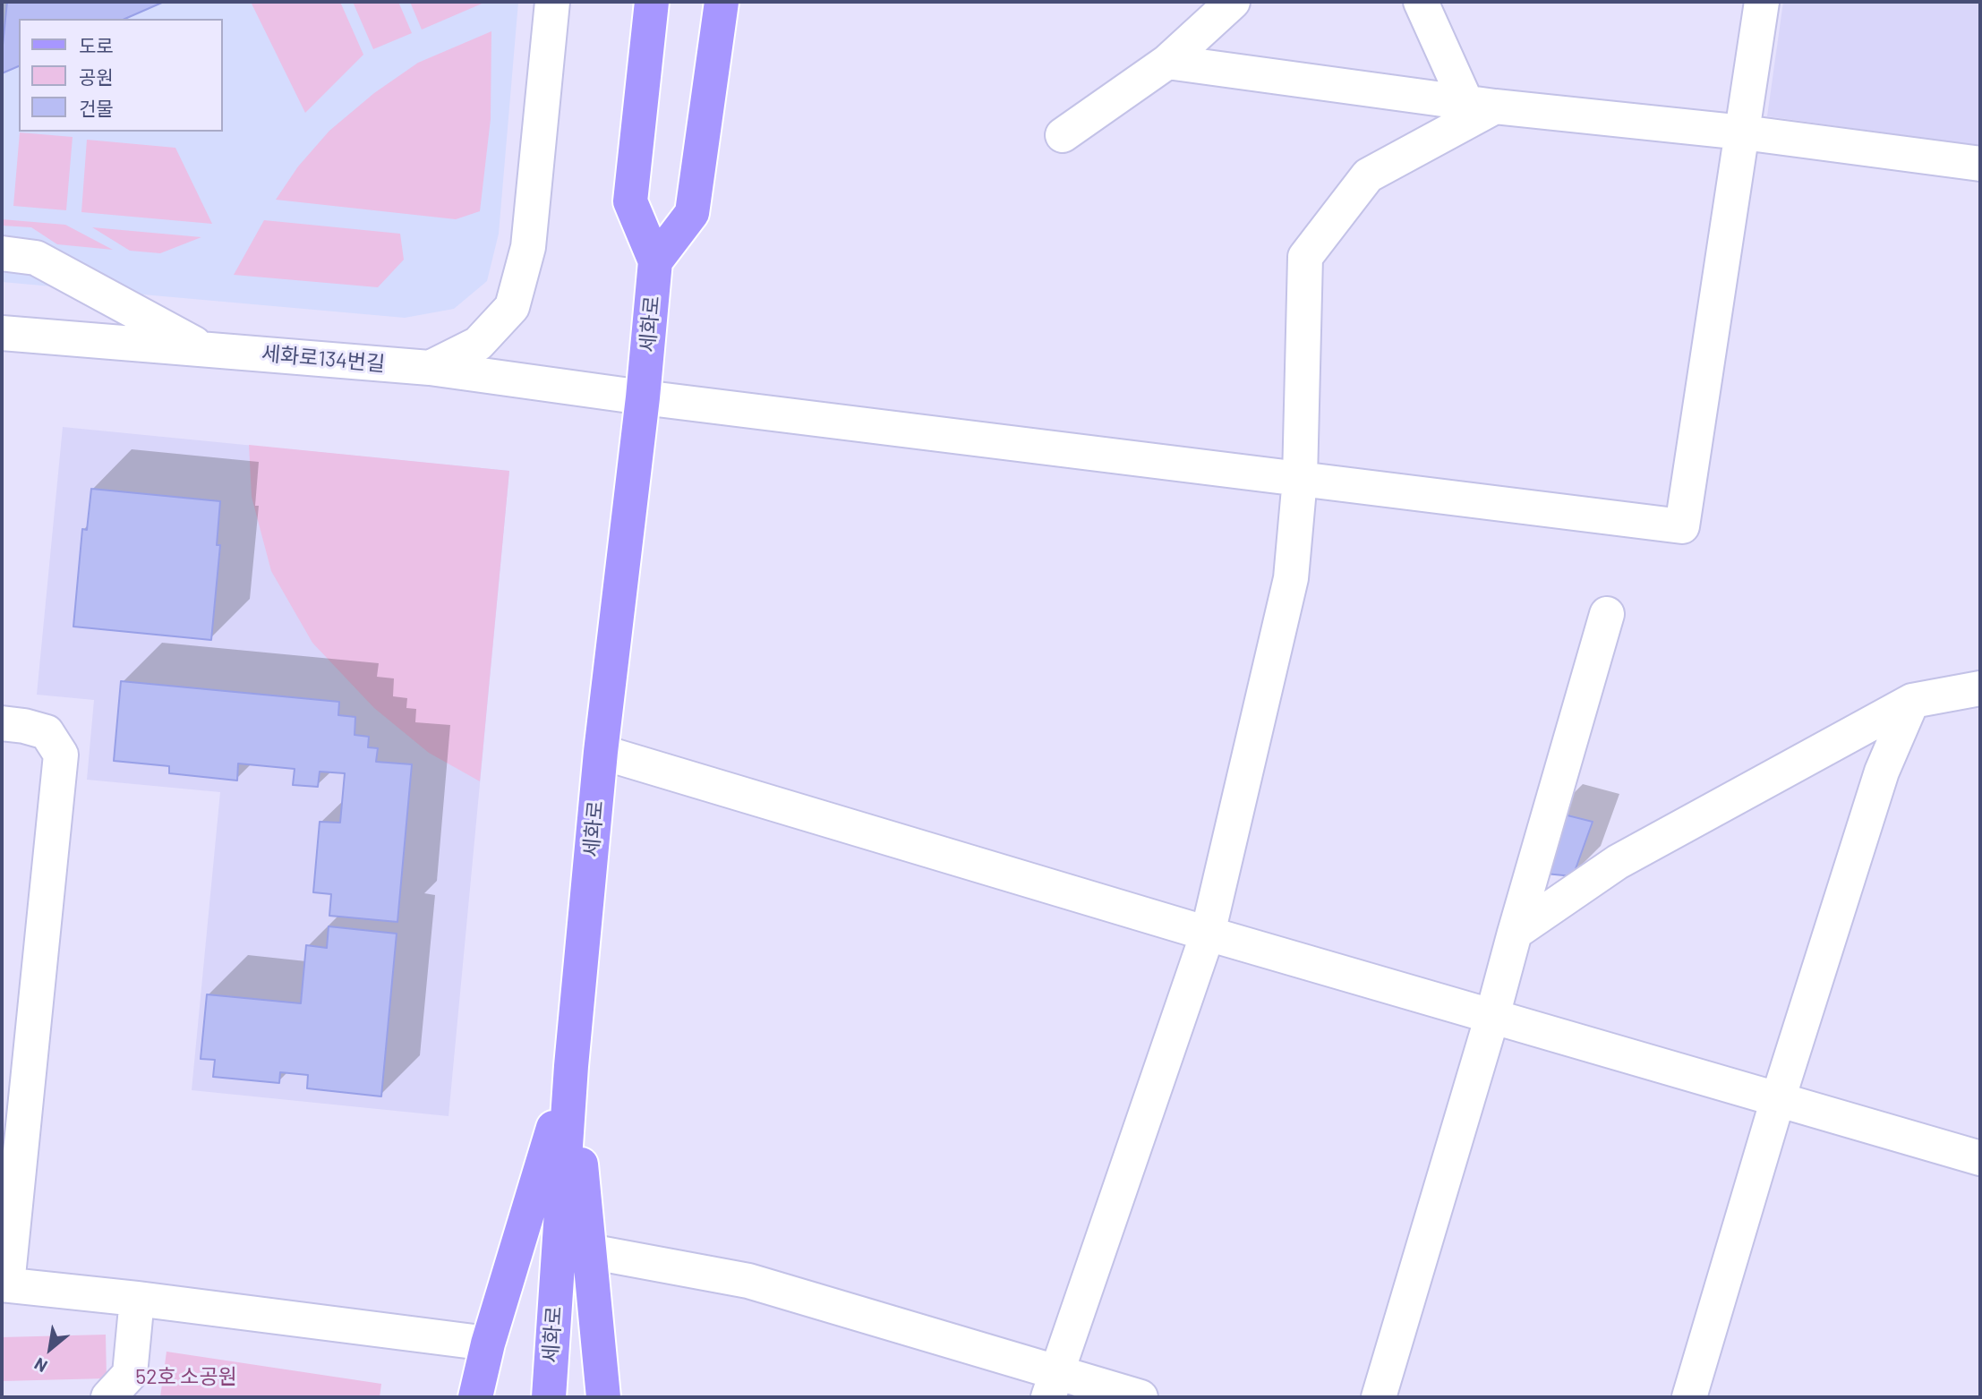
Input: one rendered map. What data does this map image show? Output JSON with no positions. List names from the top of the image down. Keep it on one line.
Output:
{"streets":{"main road":["세화로"],"street":["세화로134번길"]},"crossings":[["세화로","세화로134번길"]],"parks":["52호 소공원"],"legend":["도로","공원","건물"],"north":"bottom left"}
